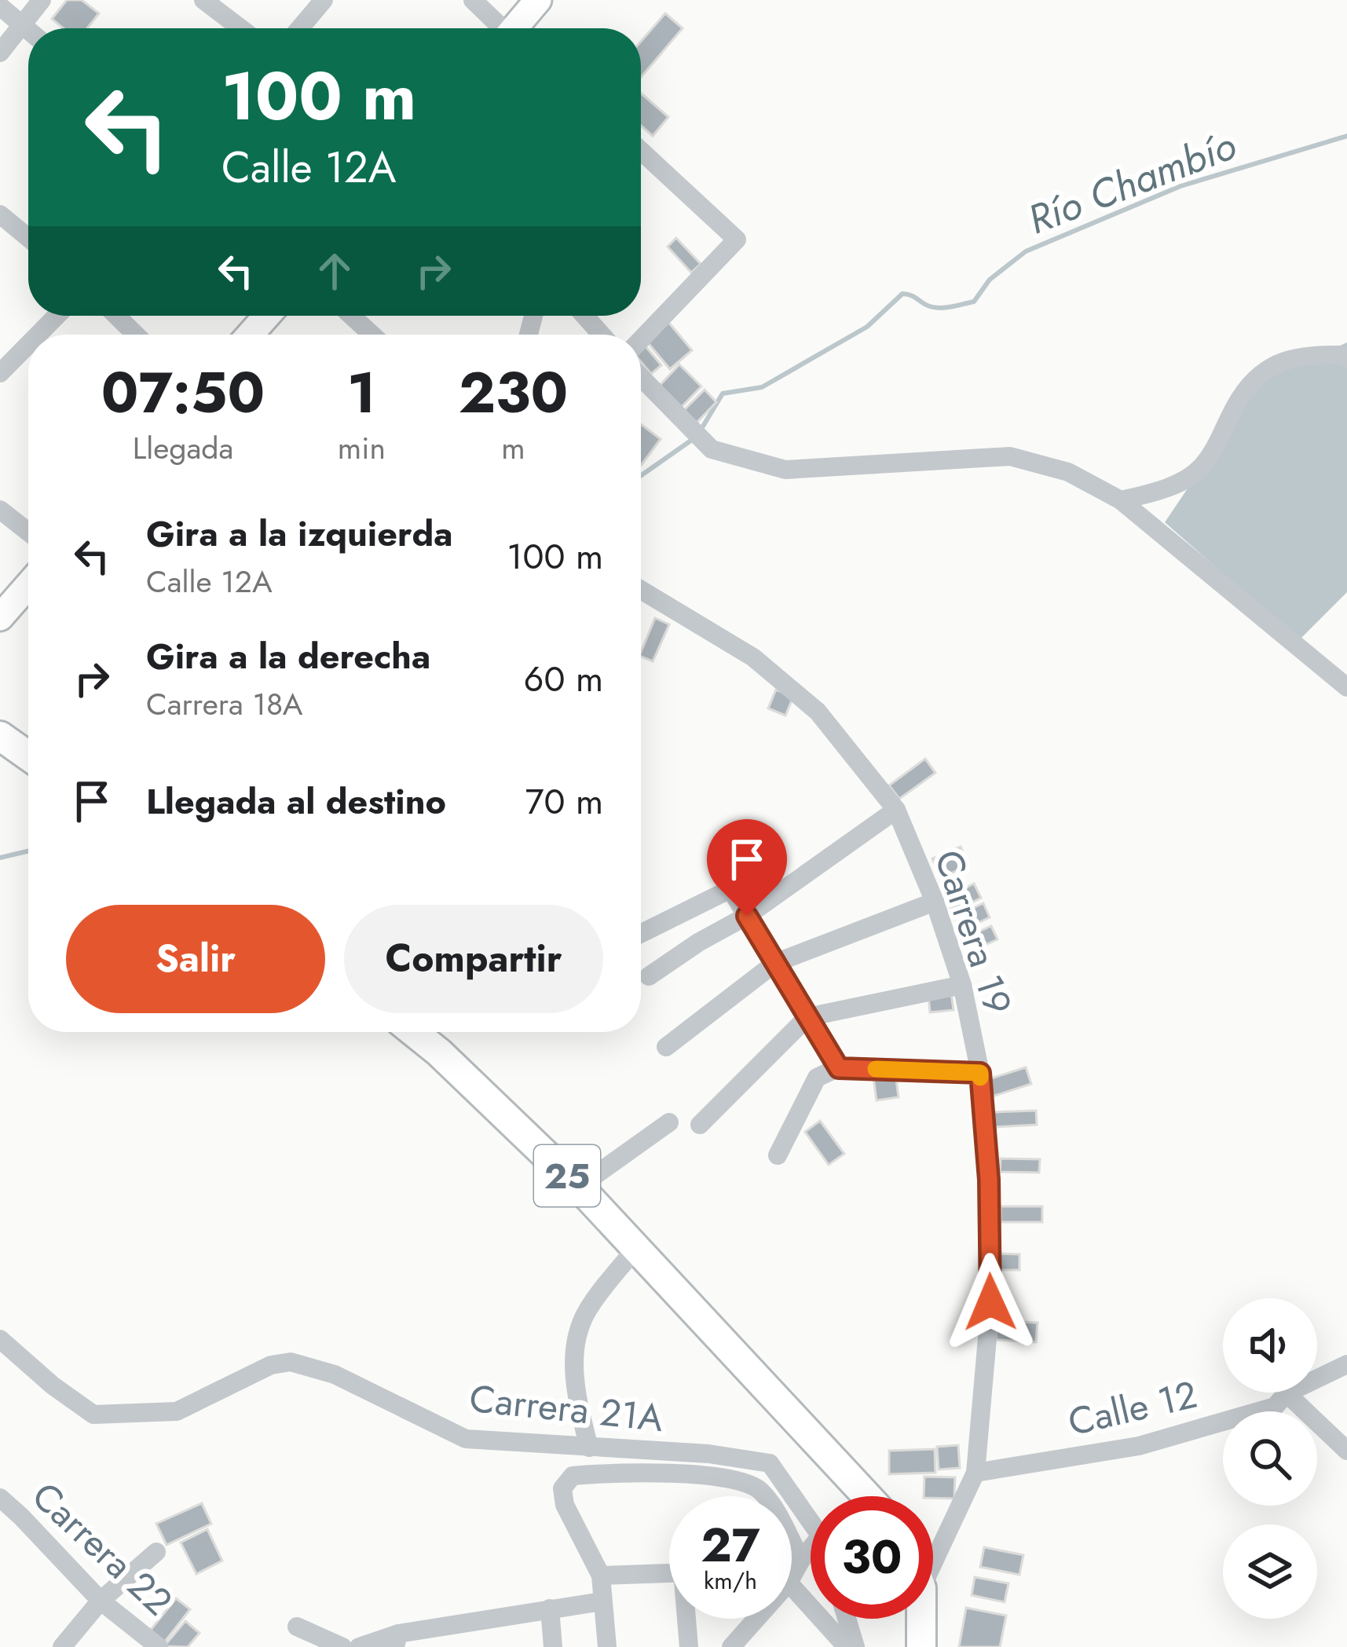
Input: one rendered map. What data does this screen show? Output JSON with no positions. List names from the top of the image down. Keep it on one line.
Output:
{"streets":{"highway":["25"],"street":["Carrera 19","Carrera 21A","Calle 12","Carrera 22"]},"crossings":[["Carrera 19","Calle 12"]],"water":["Río Chambío"],"page":{"turn":["100 m","Calle 12A"],"eta":["07:50","Llegada","1","min","230","m"],"list":[{"name":"Gira a la izquierda","note":"Calle 12A","value":"100 m"},{"name":"Gira a la derecha","note":"Carrera 18A","value":"60 m"},{"name":"Llegada al destino","value":"70 m"}],"buttons":["Salir","Compartir"],"speed":"27 km/h","limit":"30"}}
